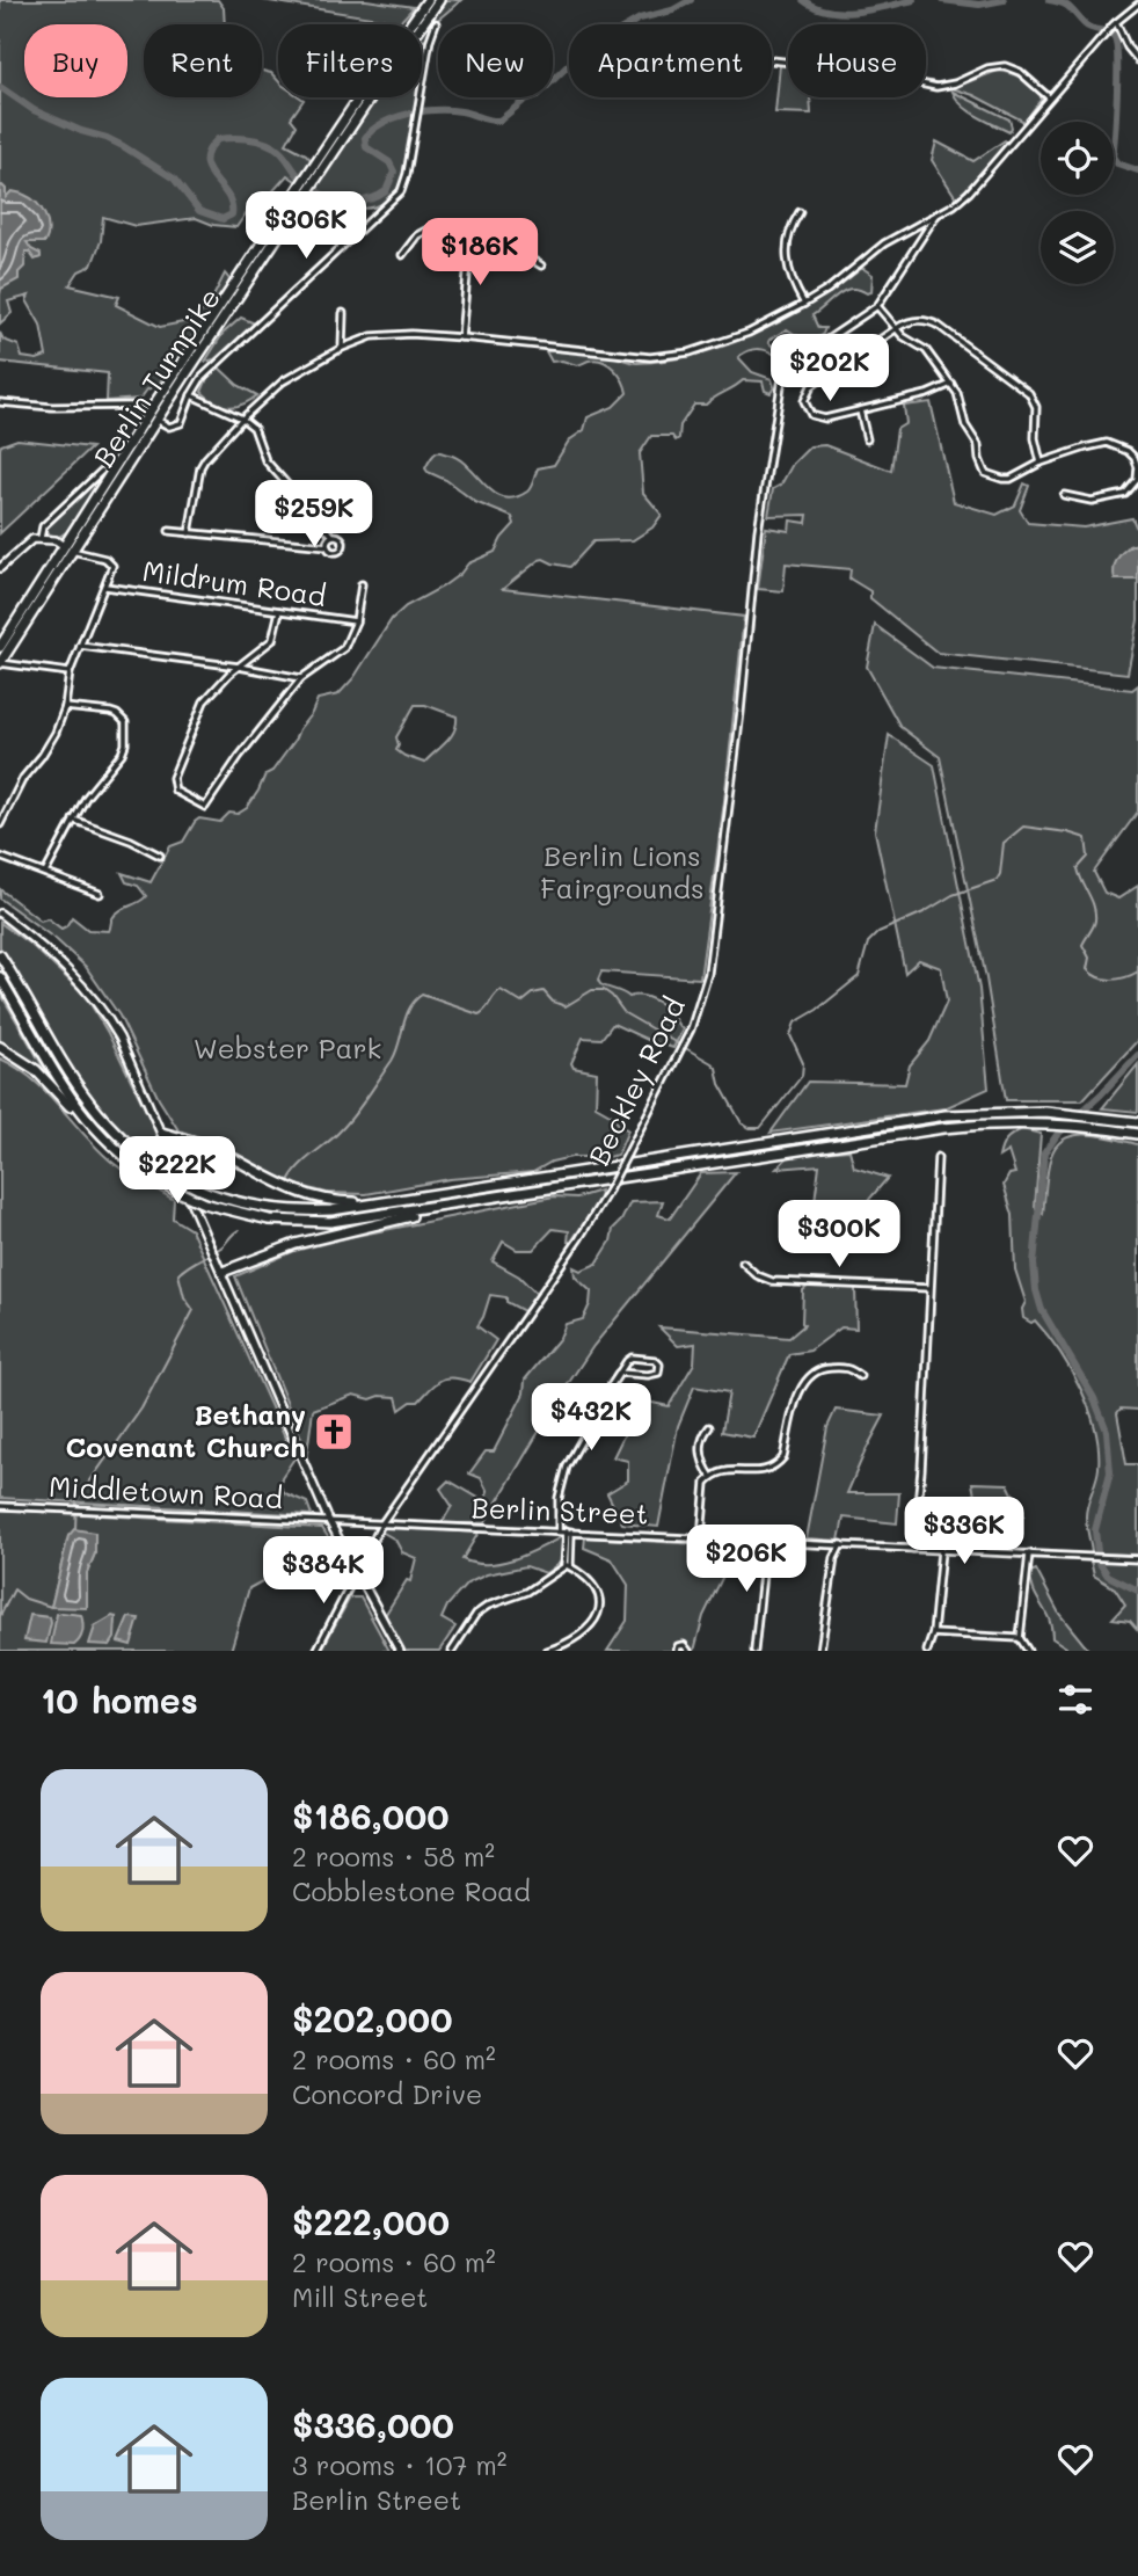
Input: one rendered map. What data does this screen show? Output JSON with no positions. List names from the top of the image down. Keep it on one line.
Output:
{"streets":{"highway":["Berlin Turnpike"],"street":["Mildrum Road","Beckley Road","Middletown Road","Berlin Street"]},"crossings":[["Beckley Road","Berlin Street"],["Middletown Road","Berlin Street"]],"parks":["Berlin Lions Fairgrounds","Webster Park"],"places":{"church":["Bethany Covenant Church"]},"page":{"chip":["Buy","Rent","Filters","New","Apartment","House"],"price":["$306K","$186K","$202K","$259K","$222K","$300K","$432K","$336K","$206K","$384K"],"heading":"10 homes","list":[{"name":"$186,000","note":"2 rooms · 58 m² · Cobblestone Road"},{"name":"$202,000","note":"2 rooms · 60 m² · Concord Drive"},{"name":"$222,000","note":"2 rooms · 60 m² · Mill Street"},{"name":"$336,000","note":"3 rooms · 107 m² · Berlin Street"}]}}
